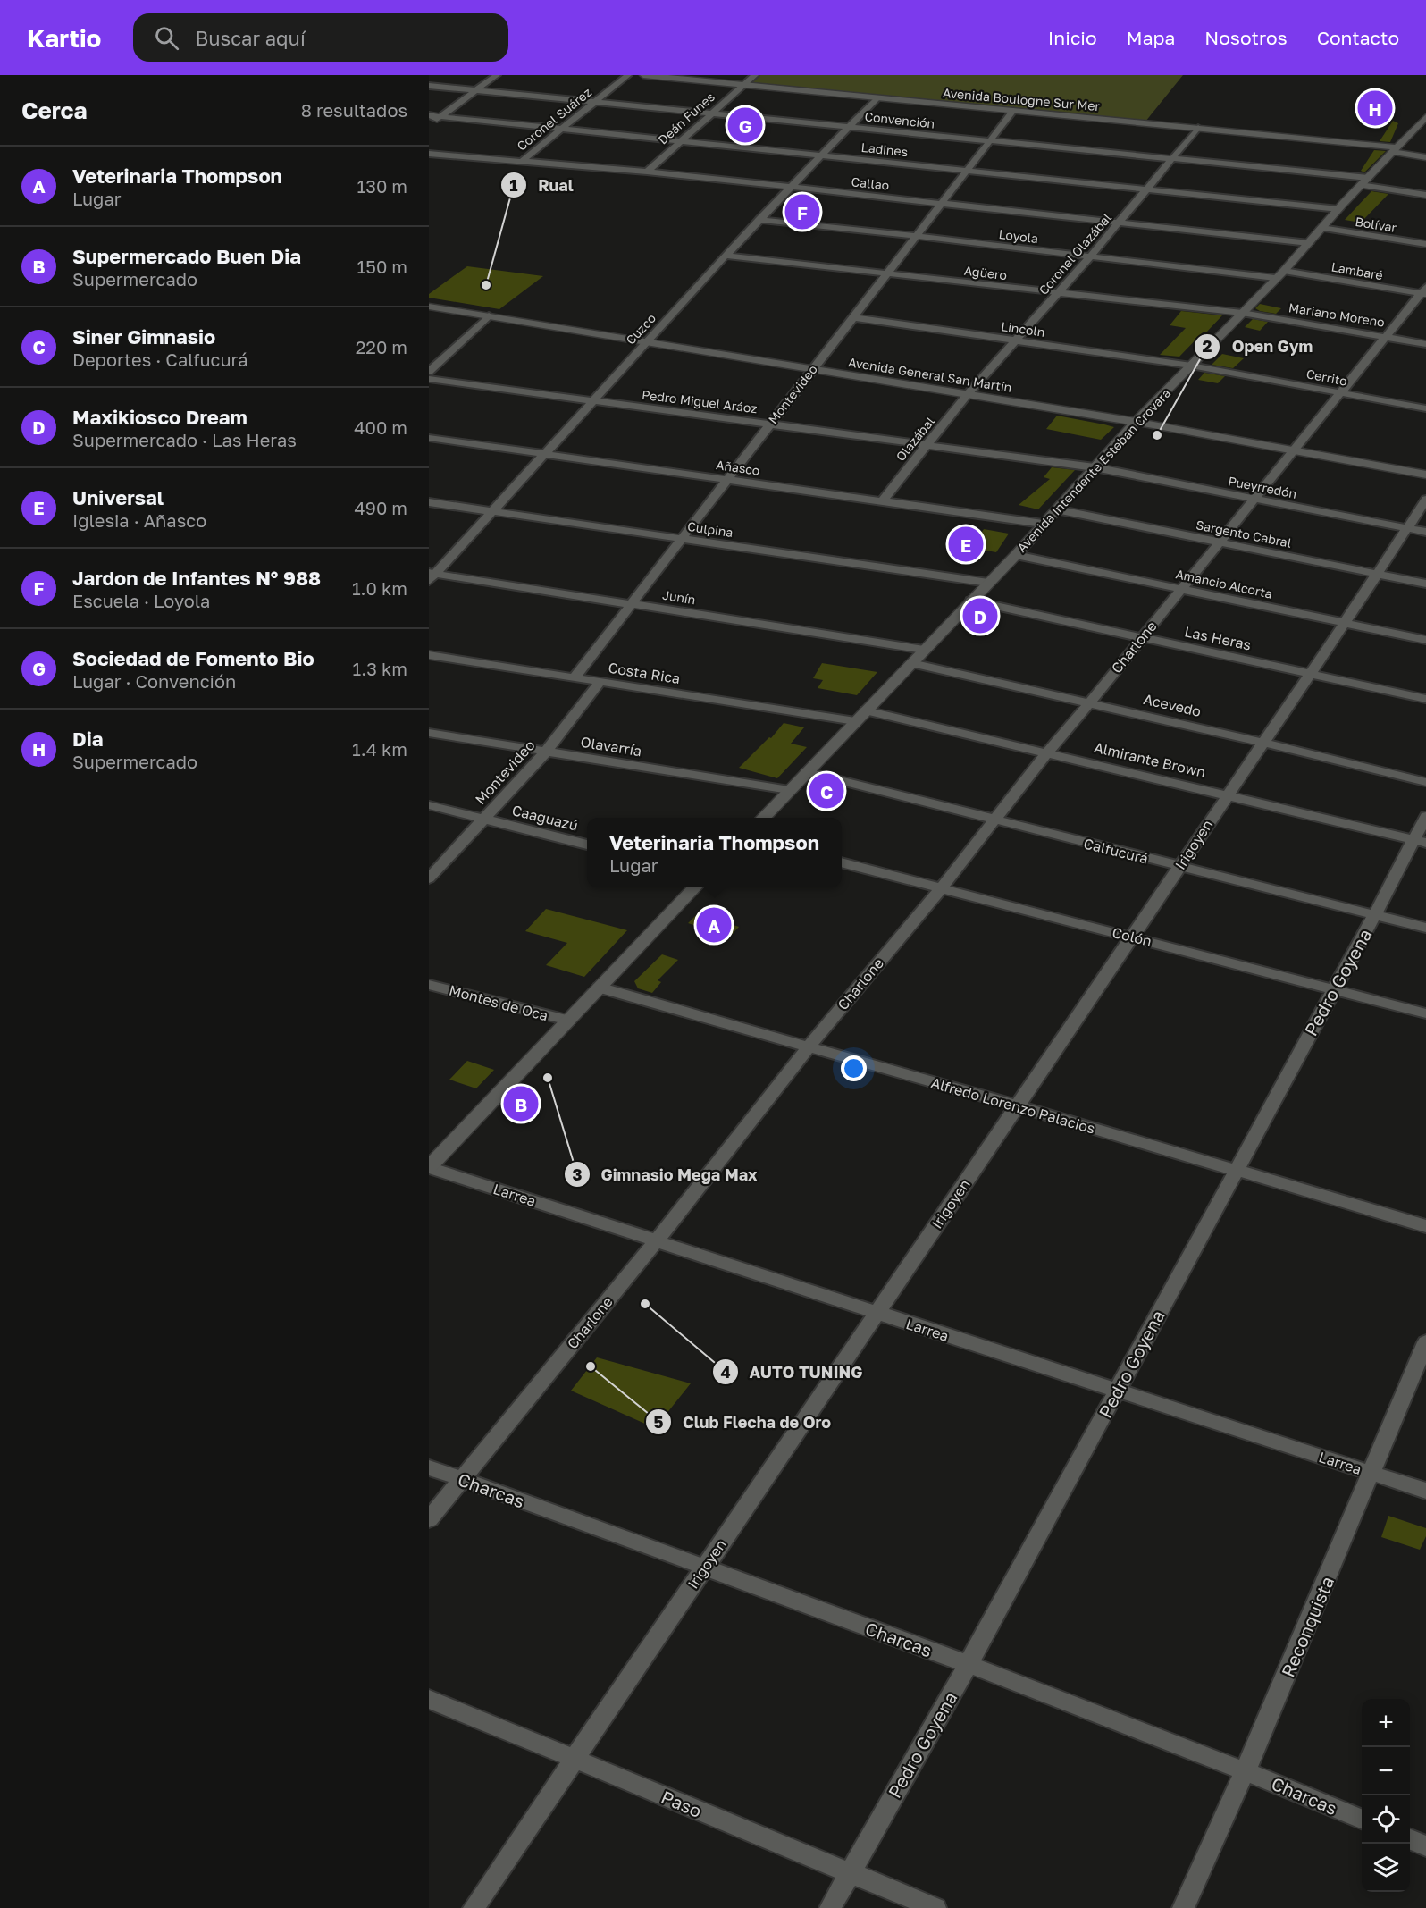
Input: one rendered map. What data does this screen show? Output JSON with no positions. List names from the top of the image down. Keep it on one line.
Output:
{"streets":{"main road":["Avenida Boulogne Sur Mer","Avenida General San Martín","Avenida Intendente Esteban Crovara"],"street":["Deán Funes","Coronel Suárez","Convención","Ladines","Callao","Bolívar","Loyola","Coronel Olazábal","Lambaré","Agüero","Mariano Moreno","Cuzco","Lincoln","Cerrito","Montevideo","Pedro Miguel Aráoz","Olazábal","Añasco","Pueyrredón","Culpina","Sargento Cabral","Amancio Alcorta","Junín","Las Heras","Charlone","Costa Rica","Acevedo","Olavarría","Almirante Brown","Caaguazú","Irigoyen","Calfucurá","Colón","Pedro Goyena","Montes de Oca","Alfredo Lorenzo Palacios","Larrea","Charcas","Reconquista","Paso"]},"crossings":[["Avenida Boulogne Sur Mer","Deán Funes"],["Avenida Boulogne Sur Mer","Coronel Olazábal"],["Avenida Boulogne Sur Mer","Cuzco"],["Avenida Boulogne Sur Mer","Montevideo"],["Avenida Boulogne Sur Mer","Avenida Intendente Esteban Crovara"],["Deán Funes","Convención"],["Deán Funes","Ladines"],["Deán Funes","Callao"],["Coronel Suárez","Convención"],["Coronel Suárez","Ladines"],["Coronel Suárez","Callao"],["Convención","Coronel Olazábal"],["Convención","Cuzco"],["Convención","Montevideo"],["Convención","Avenida Intendente Esteban Crovara"],["Ladines","Coronel Olazábal"],["Ladines","Cuzco"],["Ladines","Montevideo"],["Ladines","Avenida Intendente Esteban Crovara"],["Callao","Coronel Olazábal"],["Callao","Cuzco"],["Callao","Montevideo"],["Callao","Avenida Intendente Esteban Crovara"],["Bolívar","Avenida Intendente Esteban Crovara"],["Loyola","Coronel Olazábal"],["Loyola","Cuzco"],["Loyola","Montevideo"],["Loyola","Avenida Intendente Esteban Crovara"],["Coronel Olazábal","Agüero"],["Coronel Olazábal","Lincoln"],["Coronel Olazábal","Avenida General San Martín"],["Coronel Olazábal","Olazábal"],["Lambaré","Avenida Intendente Esteban Crovara"],["Lambaré","Charlone"],["Agüero","Mariano Moreno"],["Agüero","Cuzco"],["Agüero","Montevideo"],["Agüero","Avenida Intendente Esteban Crovara"],["Mariano Moreno","Avenida Intendente Esteban Crovara"],["Mariano Moreno","Charlone"],["Cuzco","Avenida General San Martín"],["Cuzco","Pedro Miguel Aráoz"],["Cuzco","Añasco"],["Cuzco","Culpina"],["Cuzco","Junín"],["Lincoln","Cerrito"],["Lincoln","Montevideo"],["Lincoln","Avenida Intendente Esteban Crovara"],["Avenida General San Martín","Montevideo"],["Avenida General San Martín","Olazábal"],["Avenida General San Martín","Avenida Intendente Esteban Crovara"],["Avenida General San Martín","Charlone"],["Cerrito","Avenida Intendente Esteban Crovara"],["Cerrito","Charlone"],["Montevideo","Pedro Miguel Aráoz"],["Montevideo","Añasco"],["Montevideo","Culpina"],["Montevideo","Junín"],["Montevideo","Costa Rica"],["Montevideo","Olavarría"],["Montevideo","Caaguazú"],["Pedro Miguel Aráoz","Olazábal"],["Pedro Miguel Aráoz","Avenida Intendente Esteban Crovara"],["Pedro Miguel Aráoz","Pueyrredón"],["Olazábal","Añasco"],["Añasco","Avenida Intendente Esteban Crovara"],["Avenida Intendente Esteban Crovara","Pueyrredón"],["Avenida Intendente Esteban Crovara","Culpina"],["Avenida Intendente Esteban Crovara","Sargento Cabral"],["Avenida Intendente Esteban Crovara","Amancio Alcorta"],["Avenida Intendente Esteban Crovara","Junín"],["Avenida Intendente Esteban Crovara","Las Heras"],["Avenida Intendente Esteban Crovara","Costa Rica"],["Avenida Intendente Esteban Crovara","Acevedo"],["Avenida Intendente Esteban Crovara","Olavarría"],["Avenida Intendente Esteban Crovara","Almirante Brown"],["Avenida Intendente Esteban Crovara","Calfucurá"],["Pueyrredón","Charlone"],["Pueyrredón","Irigoyen"],["Sargento Cabral","Charlone"],["Sargento Cabral","Irigoyen"],["Amancio Alcorta","Charlone"],["Amancio Alcorta","Irigoyen"],["Las Heras","Charlone"],["Las Heras","Irigoyen"],["Charlone","Acevedo"],["Charlone","Almirante Brown"],["Charlone","Calfucurá"],["Charlone","Colón"],["Charlone","Alfredo Lorenzo Palacios"],["Charlone","Larrea"],["Charlone","Charcas"],["Acevedo","Irigoyen"],["Almirante Brown","Irigoyen"],["Almirante Brown","Pedro Goyena"],["Irigoyen","Calfucurá"],["Irigoyen","Colón"],["Irigoyen","Alfredo Lorenzo Palacios"],["Irigoyen","Larrea"],["Irigoyen","Charcas"],["Irigoyen","Paso"],["Calfucurá","Pedro Goyena"],["Colón","Pedro Goyena"],["Pedro Goyena","Alfredo Lorenzo Palacios"],["Pedro Goyena","Larrea"],["Pedro Goyena","Charcas"],["Pedro Goyena","Paso"],["Larrea","Reconquista"],["Charcas","Reconquista"]],"places":["Rual","Open Gym","Gimnasio Mega Max","AUTO TUNING","Club Flecha de Oro"],"page":{"header":"Kartio","search":"Buscar aquí","nav":["Inicio","Mapa","Nosotros","Contacto"],"heading":["Cerca","8 resultados"],"pins":["H","G","F","E","D","C","A","B"],"list":[{"mark":"A","name":"Veterinaria Thompson","note":"Lugar","value":"130 m"},{"mark":"B","name":"Supermercado Buen Dia","note":"Supermercado","value":"150 m"},{"mark":"C","name":"Siner Gimnasio","note":"Deportes · Calfucurá","value":"220 m"},{"mark":"D","name":"Maxikiosco Dream","note":"Supermercado · Las Heras","value":"400 m"},{"mark":"E","name":"Universal","note":"Iglesia · Añasco","value":"490 m"},{"mark":"F","name":"Jardon de Infantes N° 988","note":"Escuela · Loyola","value":"1.0 km"},{"mark":"G","name":"Sociedad de Fomento Bio","note":"Lugar · Convención","value":"1.3 km"},{"mark":"H","name":"Dia","note":"Supermercado","value":"1.4 km"}],"popup":["Veterinaria Thompson","Lugar"],"map_buttons":["+","−"]}}
